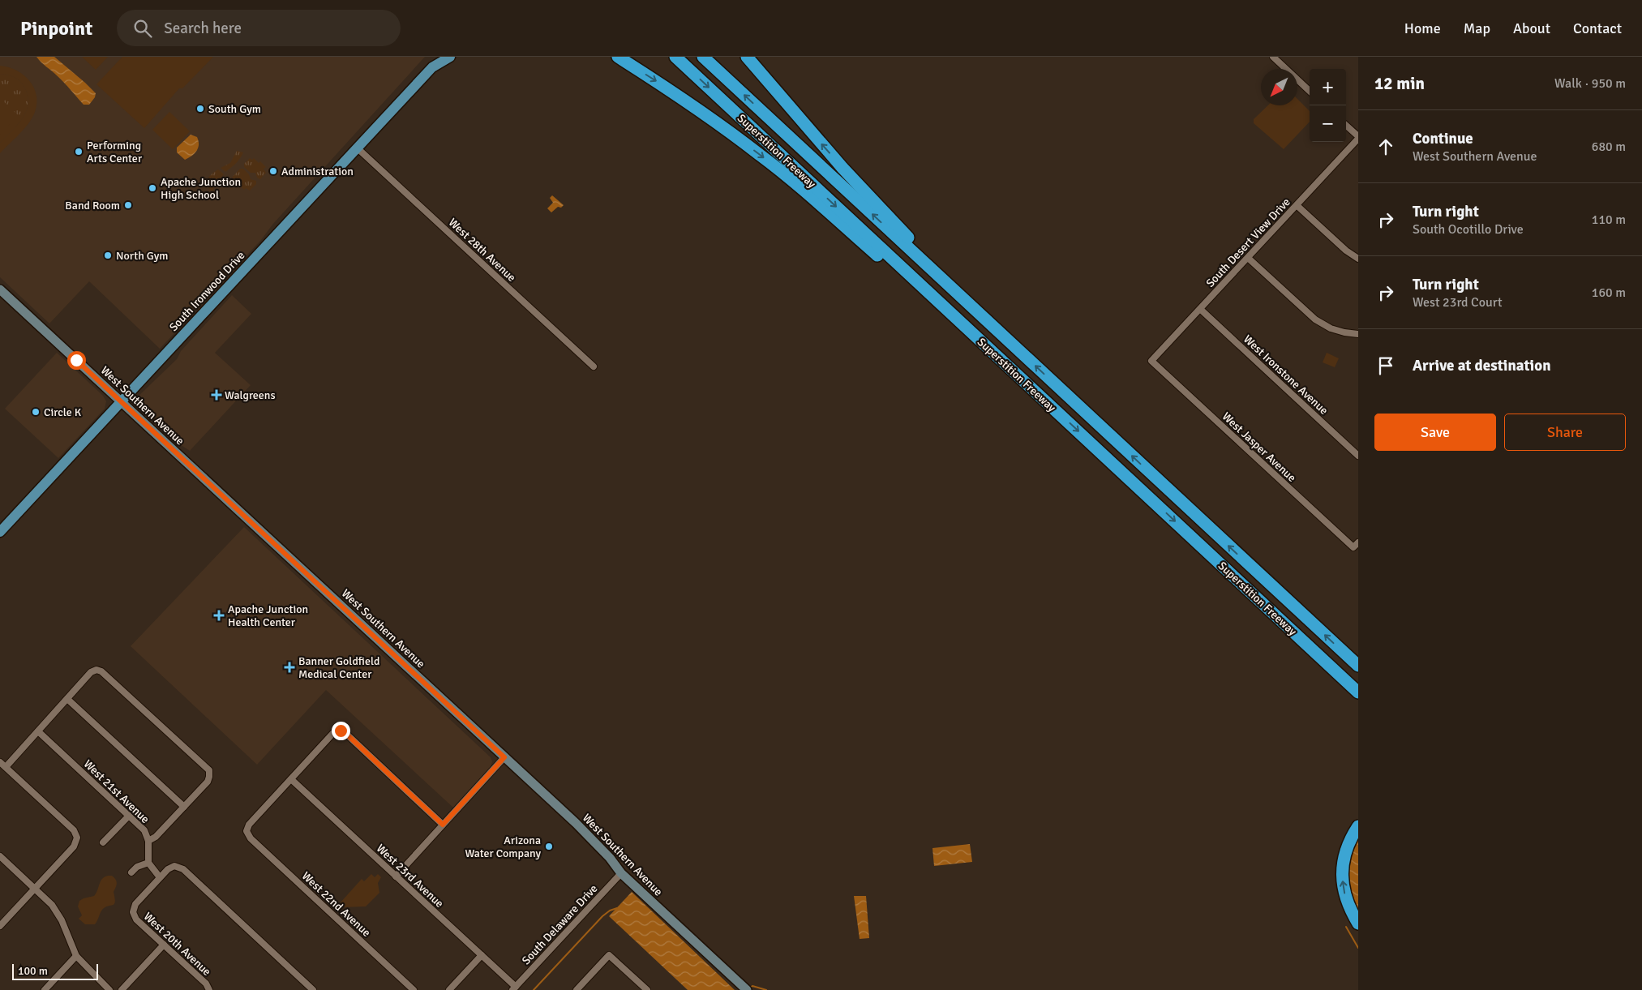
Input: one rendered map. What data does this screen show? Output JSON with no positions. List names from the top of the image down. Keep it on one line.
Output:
{"streets":{"highway":["Superstition Freeway"],"main road":["South Ironwood Drive","West Southern Avenue"],"street":["South Desert View Drive","West 28th Avenue","West Ironstone Avenue","West Jasper Avenue","West 21st Avenue","West 23rd Avenue","West 22nd Avenue","South Delaware Drive","West 20th Avenue"]},"crossings":[["South Desert View Drive","West Ironstone Avenue"],["South Desert View Drive","West Jasper Avenue"],["West 28th Avenue","South Ironwood Drive"],["South Ironwood Drive","West Southern Avenue"],["West Southern Avenue","South Delaware Drive"],["West 23rd Avenue","West 22nd Avenue"],["West 23rd Avenue","South Delaware Drive"]],"places":{"other":["South Gym","Performing Arts Center","Administration","Apache Junction High School","Band Room","North Gym","Circle K","Arizona Water Company"],"health":["Walgreens","Apache Junction Health Center","Banner Goldfield Medical Center"]},"scale_bar":"100 m","north":"bottom left","page":{"header":"Pinpoint","search":"Search here","nav":["Home","Map","About","Contact"],"heading":["12 min","Walk · 950 m"],"map_buttons":["+","−"],"list":[["Continue","West Southern Avenue","680 m"],["Turn right","South Ocotillo Drive","110 m"],["Turn right","West 23rd Court","160 m"],"Arrive at destination"],"buttons":["Save","Share"],"scale":"100 m"}}
